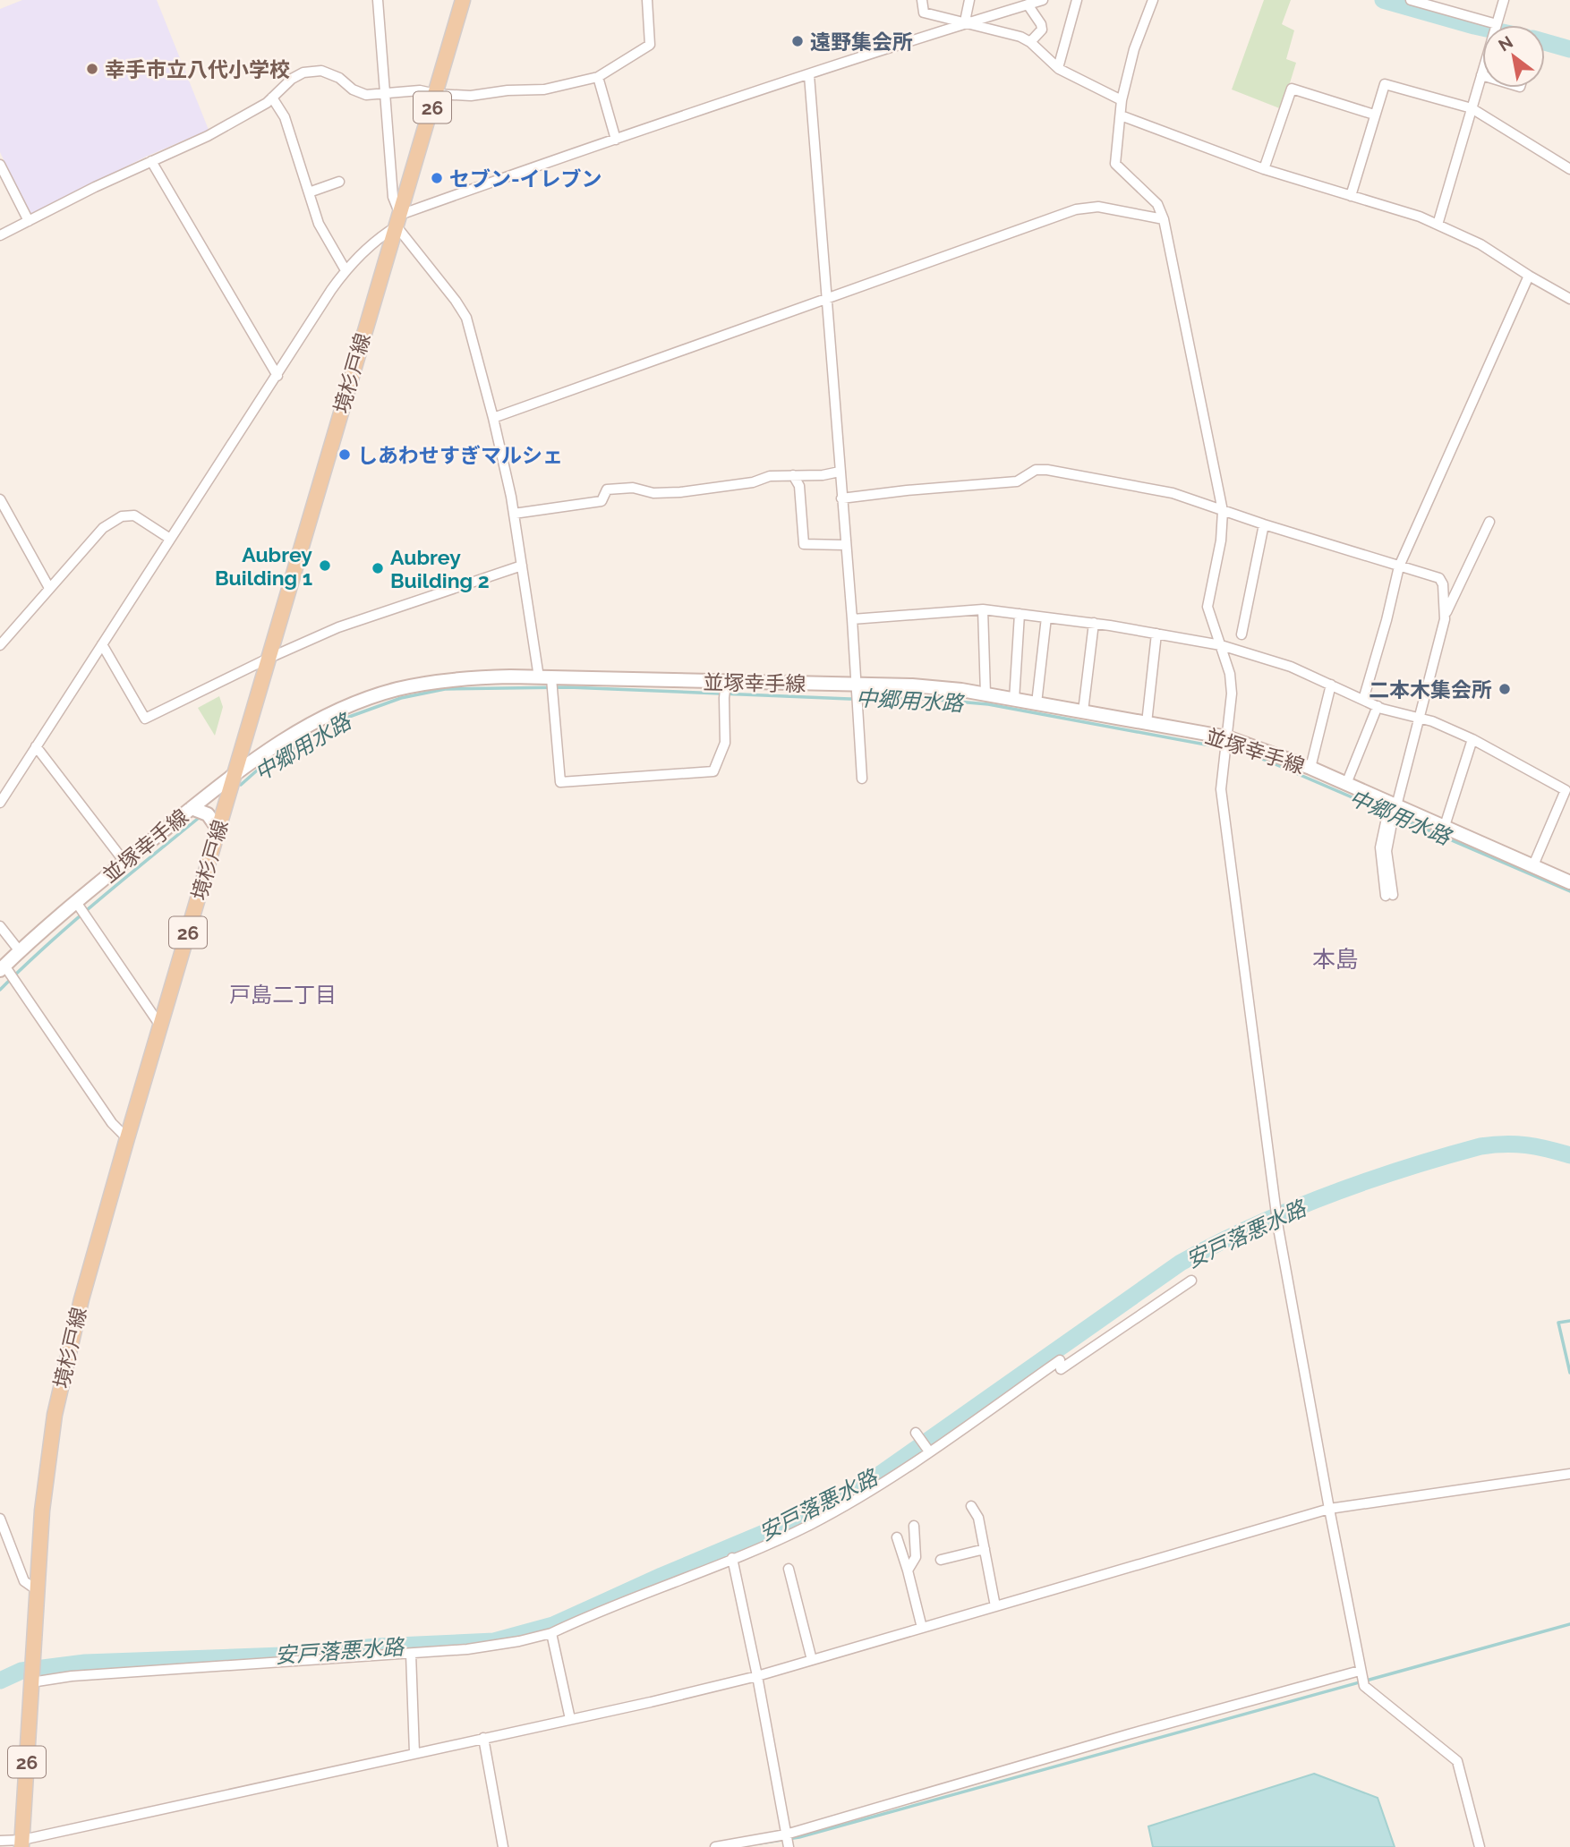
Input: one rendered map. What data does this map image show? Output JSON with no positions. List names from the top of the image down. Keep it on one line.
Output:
{"streets":{"main road":["26","境杉戸線","並塚幸手線"]},"crossings":[["境杉戸線","並塚幸手線"]],"districts":["本島","戸島二丁目"],"water":["中郷用水路","安戸落悪水路"],"places":["遠野集会所","幸手市立八代小学校","セブン-イレブン","しあわせすぎマルシェ","Aubrey Building 1","Aubrey Building 2","二本木集会所"],"north":"top left"}
